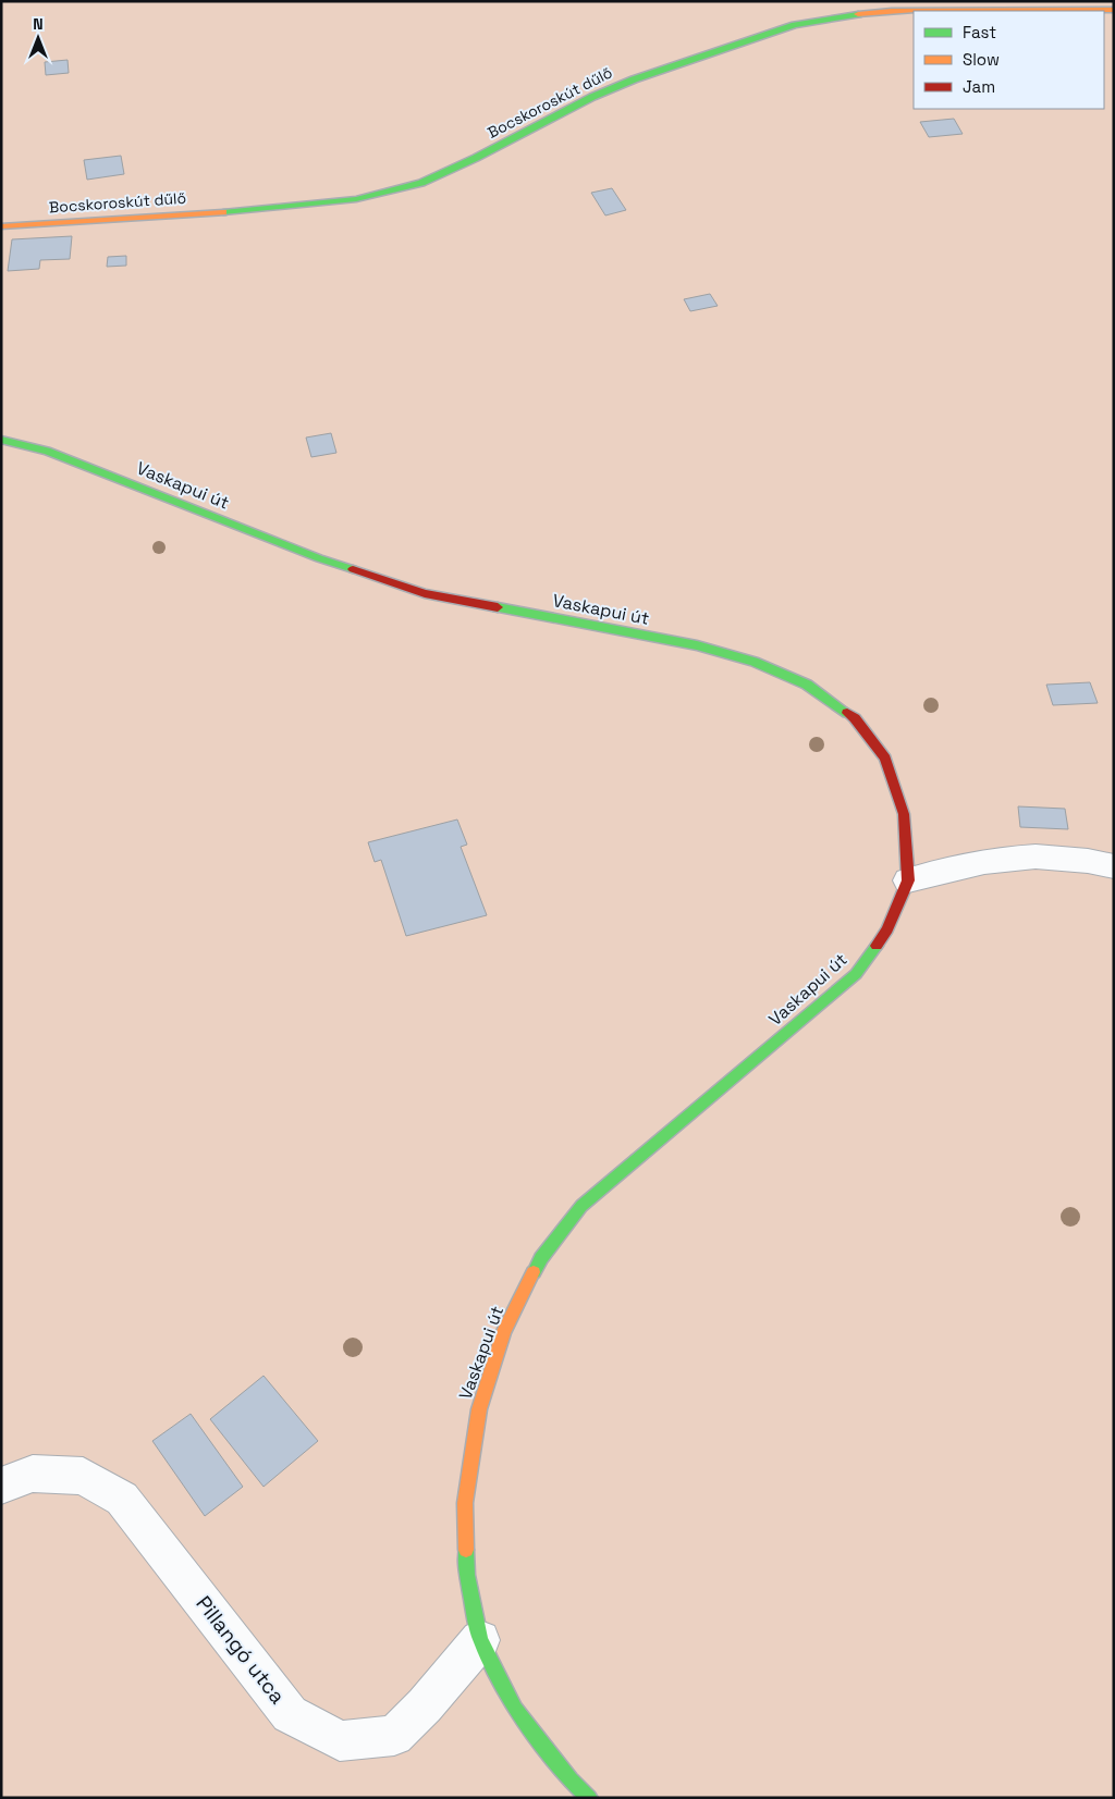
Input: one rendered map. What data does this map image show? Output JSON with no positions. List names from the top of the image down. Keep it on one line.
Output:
{"streets":{"street":["Bocskoroskút dűlő","Vaskapui út","Pillangó utca"]},"crossings":[["Vaskapui út","Pillangó utca"]],"legend":["Fast","Slow","Jam"],"north":"top"}
